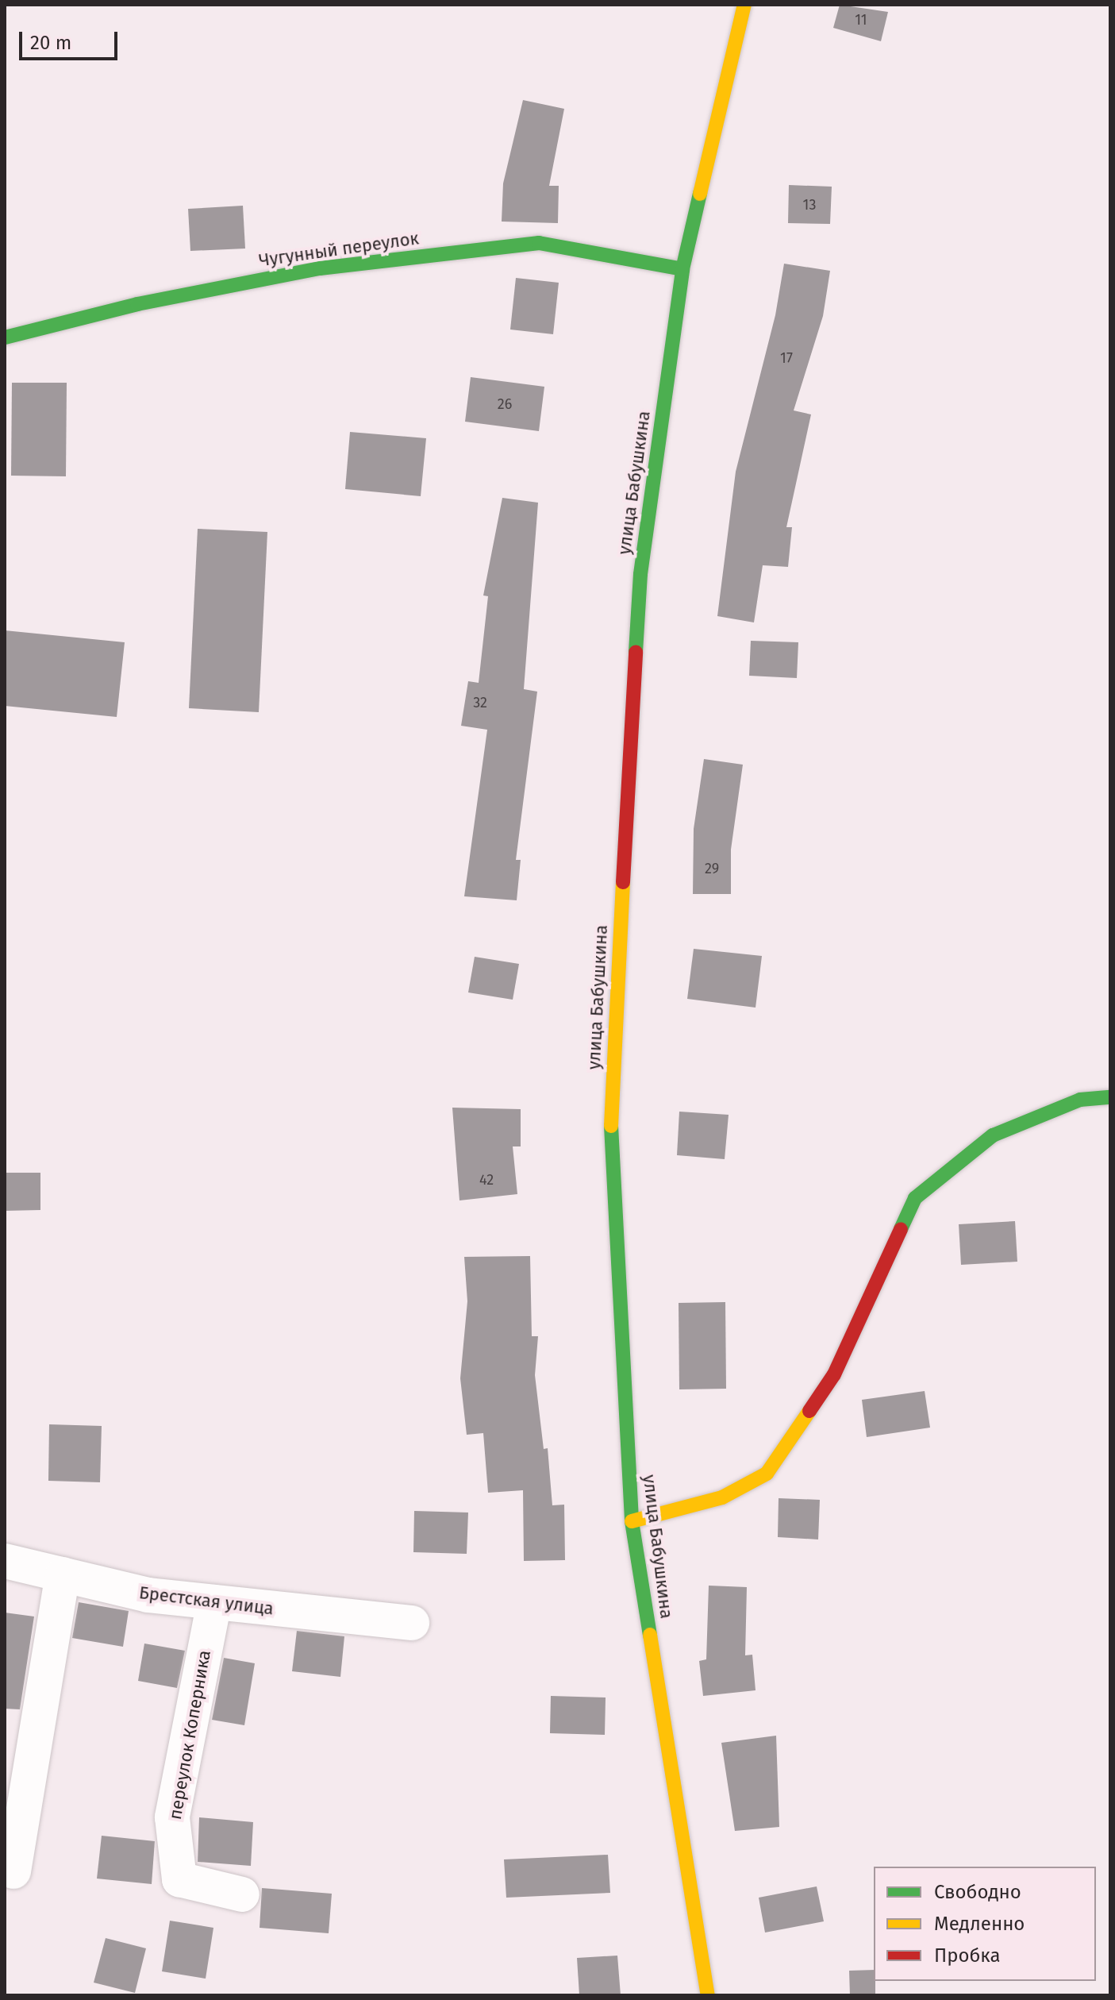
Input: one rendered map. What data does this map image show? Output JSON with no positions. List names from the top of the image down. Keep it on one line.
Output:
{"streets":{"street":["Чугунный переулок","улица Бабушкина","Брестская улица","переулок Коперника"]},"crossings":[["Чугунный переулок","улица Бабушкина"],["Брестская улица","переулок Коперника"]],"house_numbers":["11","13","17","26","32","29","42"],"legend":["Свободно","Медленно","Пробка"],"scale_bar":"20 m"}
